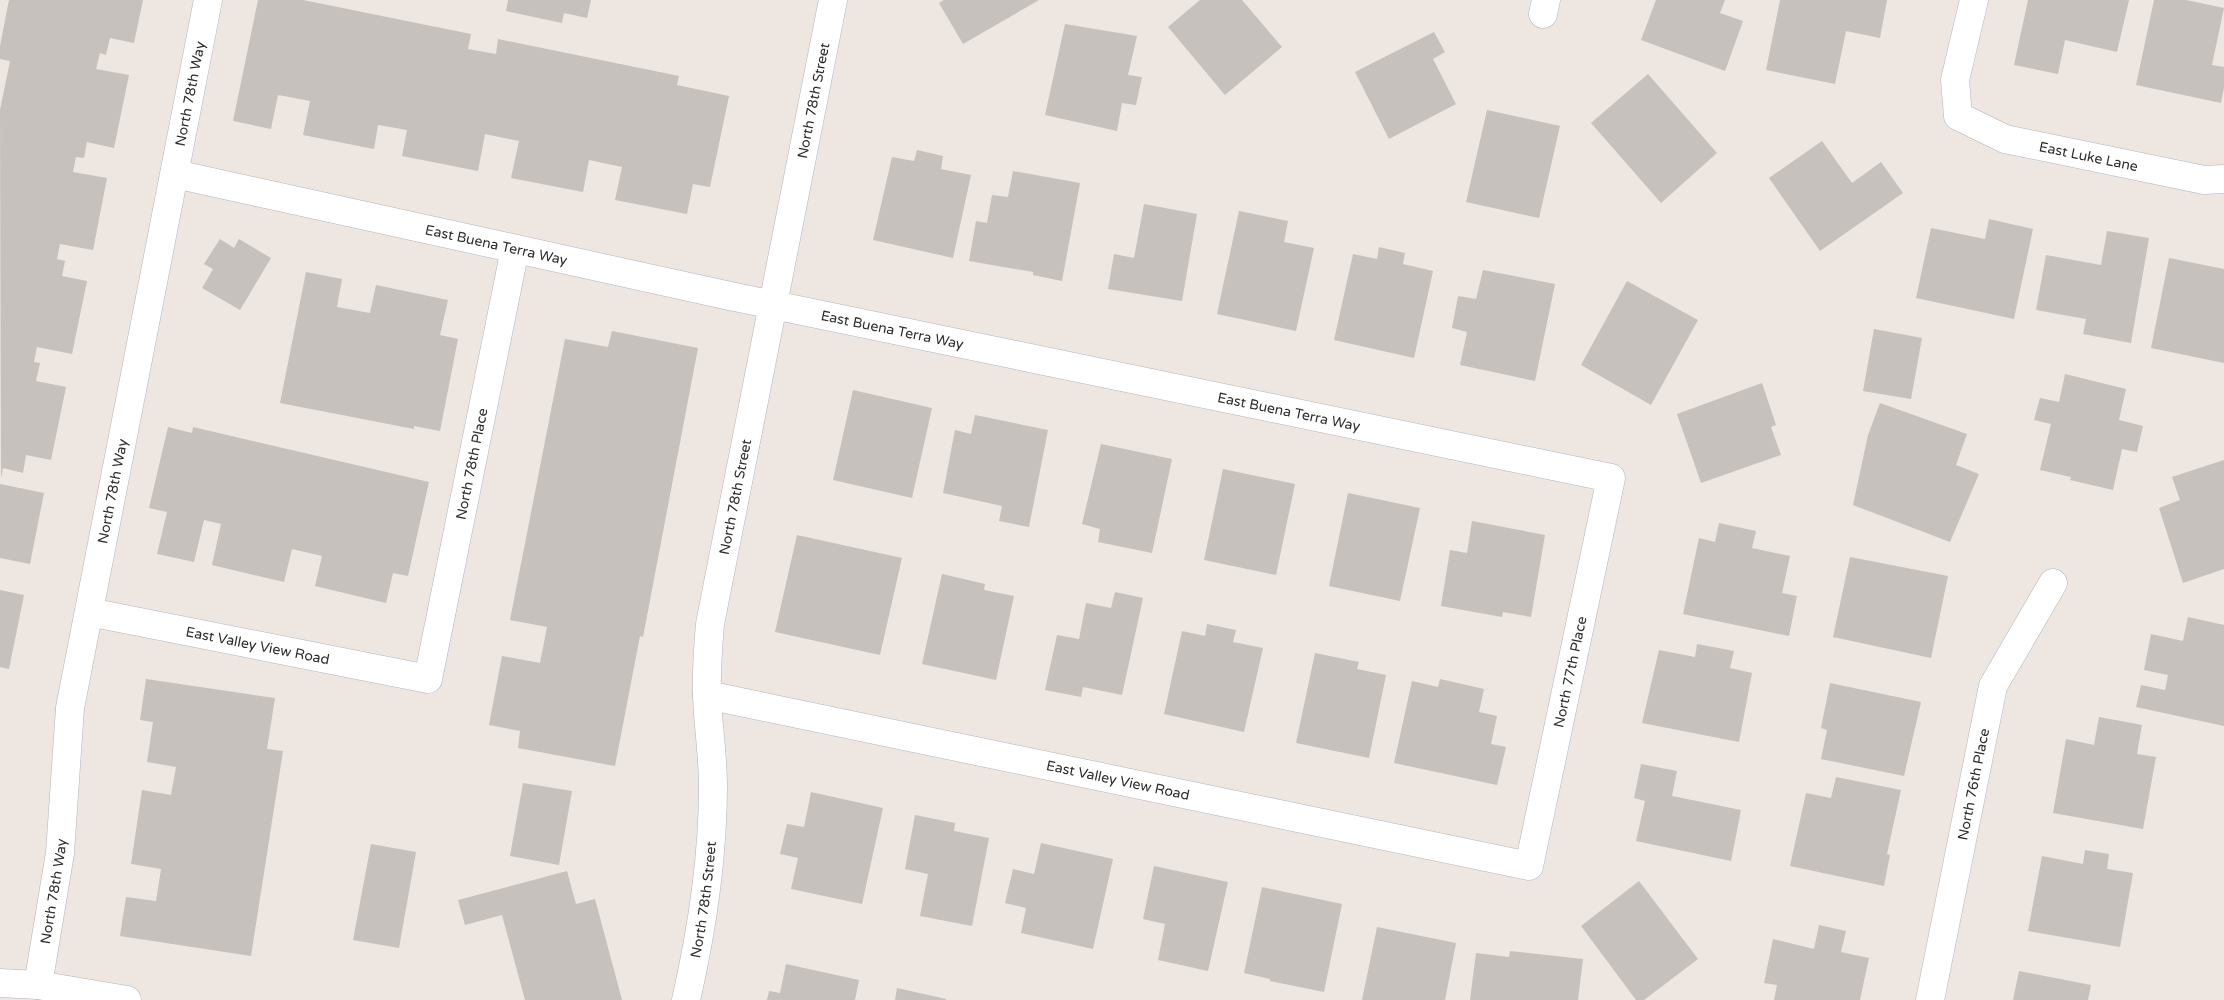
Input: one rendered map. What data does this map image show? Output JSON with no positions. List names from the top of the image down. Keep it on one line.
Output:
{"streets":{"street":["North 78th Way","North 78th Street","East Luke Lane","East Buena Terra Way","North 78th Place","East Valley View Road","North 77th Place","North 76th Place"]},"crossings":[["North 78th Way","East Buena Terra Way"],["North 78th Way","East Valley View Road"],["North 78th Street","East Buena Terra Way"],["North 78th Street","East Valley View Road"],["East Buena Terra Way","North 78th Place"],["East Buena Terra Way","North 77th Place"],["North 78th Place","East Valley View Road"],["East Valley View Road","North 77th Place"]]}
